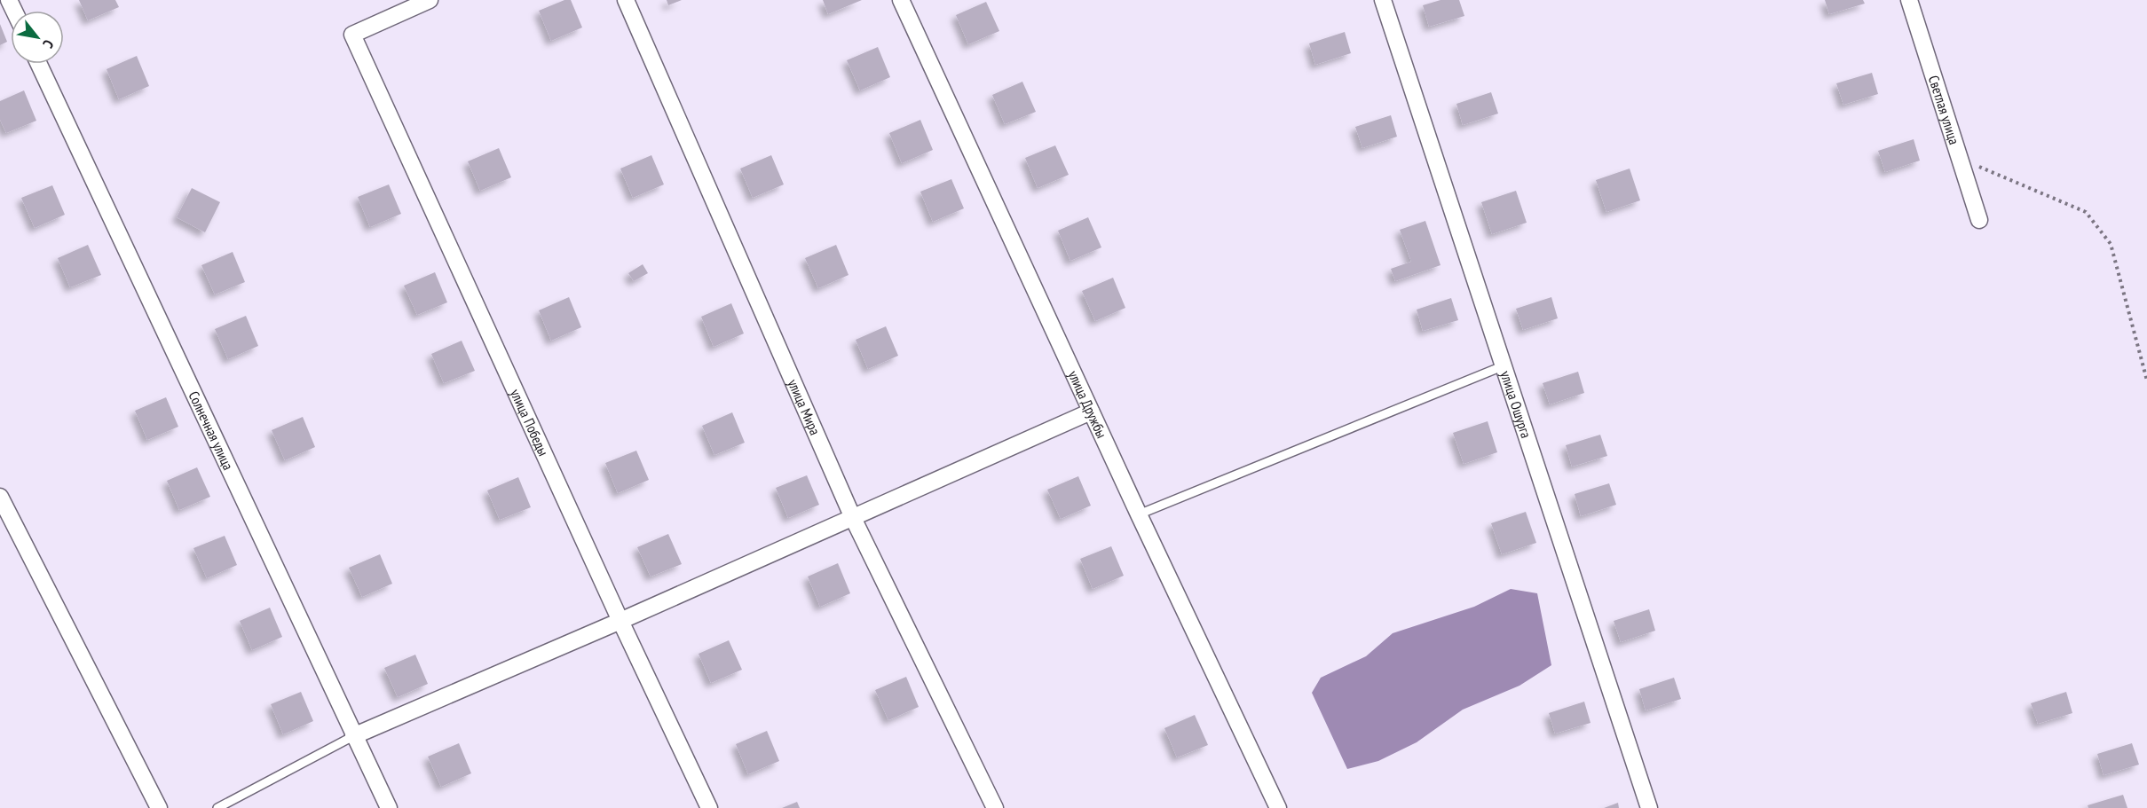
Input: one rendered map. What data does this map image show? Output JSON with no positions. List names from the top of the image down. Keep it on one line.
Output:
{"streets":{"street":["Светлая улица","улица Ошурга","улица Дружбы","улица Мира","улица Победы","Солнечная улица"]},"north":"bottom right"}
